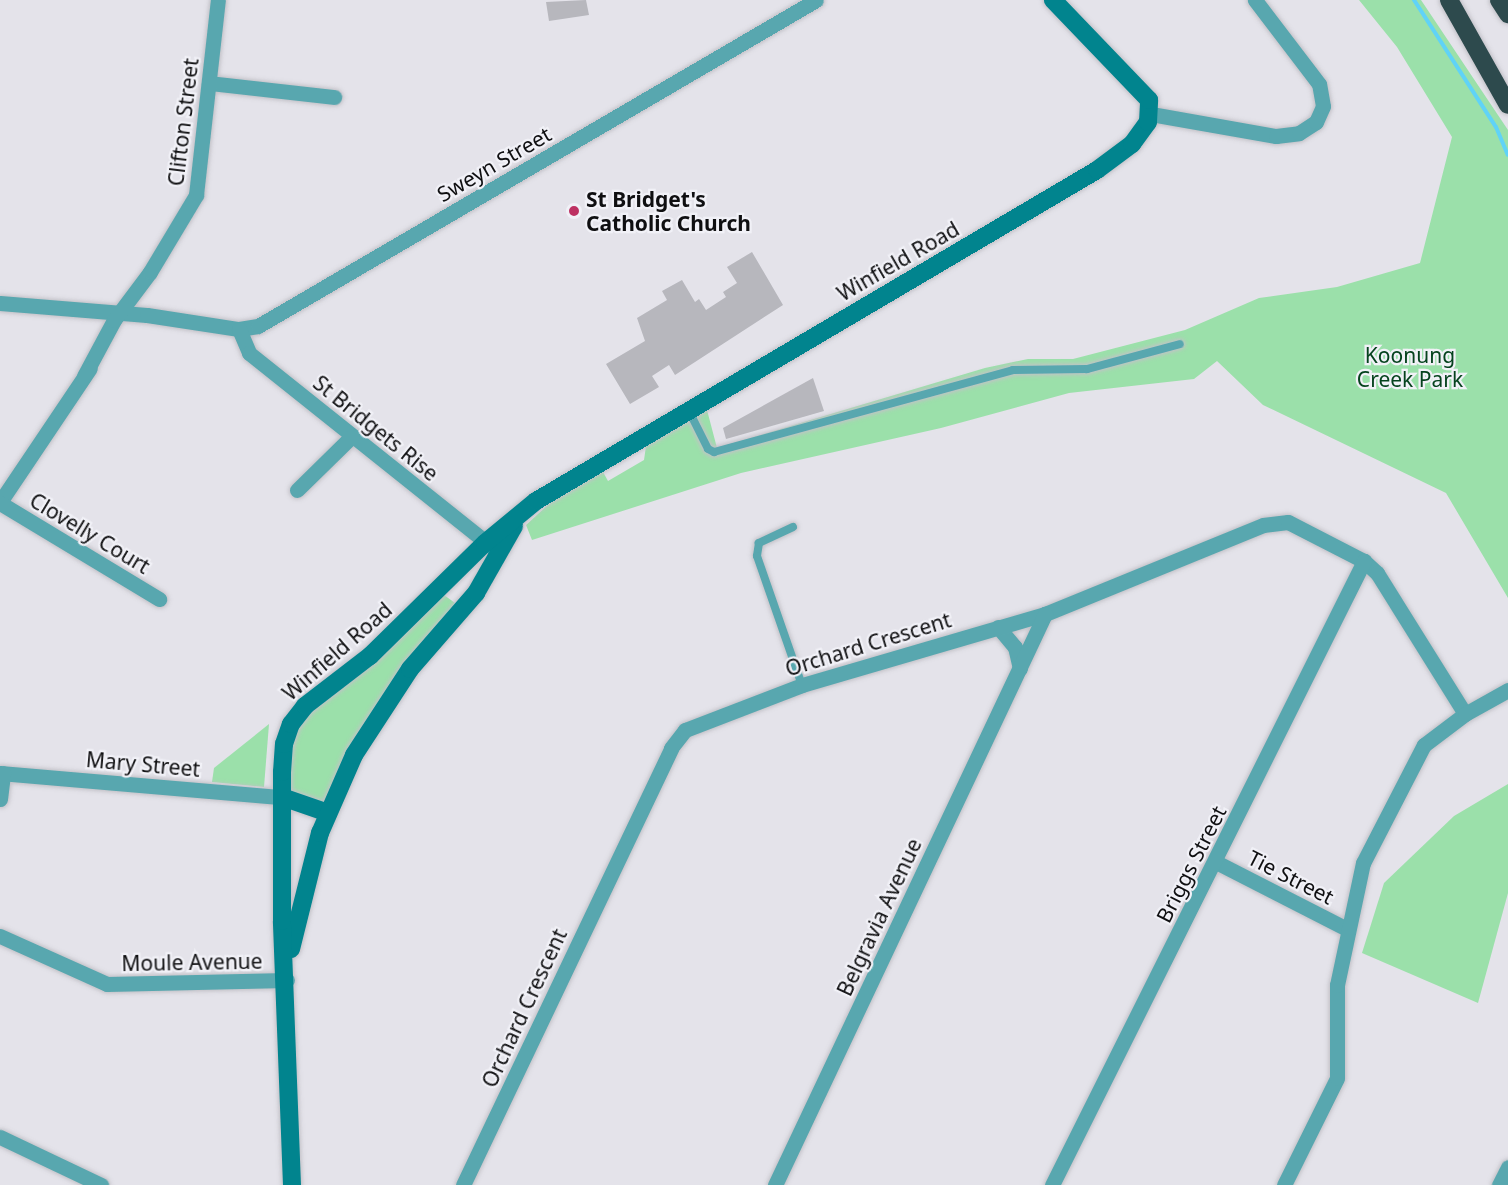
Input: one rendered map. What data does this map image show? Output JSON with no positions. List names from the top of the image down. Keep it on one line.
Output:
{"streets":{"street":["Clifton Street","Sweyn Street","Winfield Road","St Bridgets Rise","Clovelly Court","Orchard Crescent","Mary Street","Briggs Street","Tie Street","Belgravia Avenue","Moule Avenue"]},"crossings":[["Clifton Street","Sweyn Street"],["Clifton Street","Clovelly Court"],["Sweyn Street","St Bridgets Rise"],["Winfield Road","St Bridgets Rise"],["Winfield Road","Mary Street"],["Winfield Road","Moule Avenue"],["Orchard Crescent","Briggs Street"],["Orchard Crescent","Belgravia Avenue"],["Briggs Street","Tie Street"]],"parks":["Koonung Creek Park"],"places":["St Bridget's Catholic Church"]}
